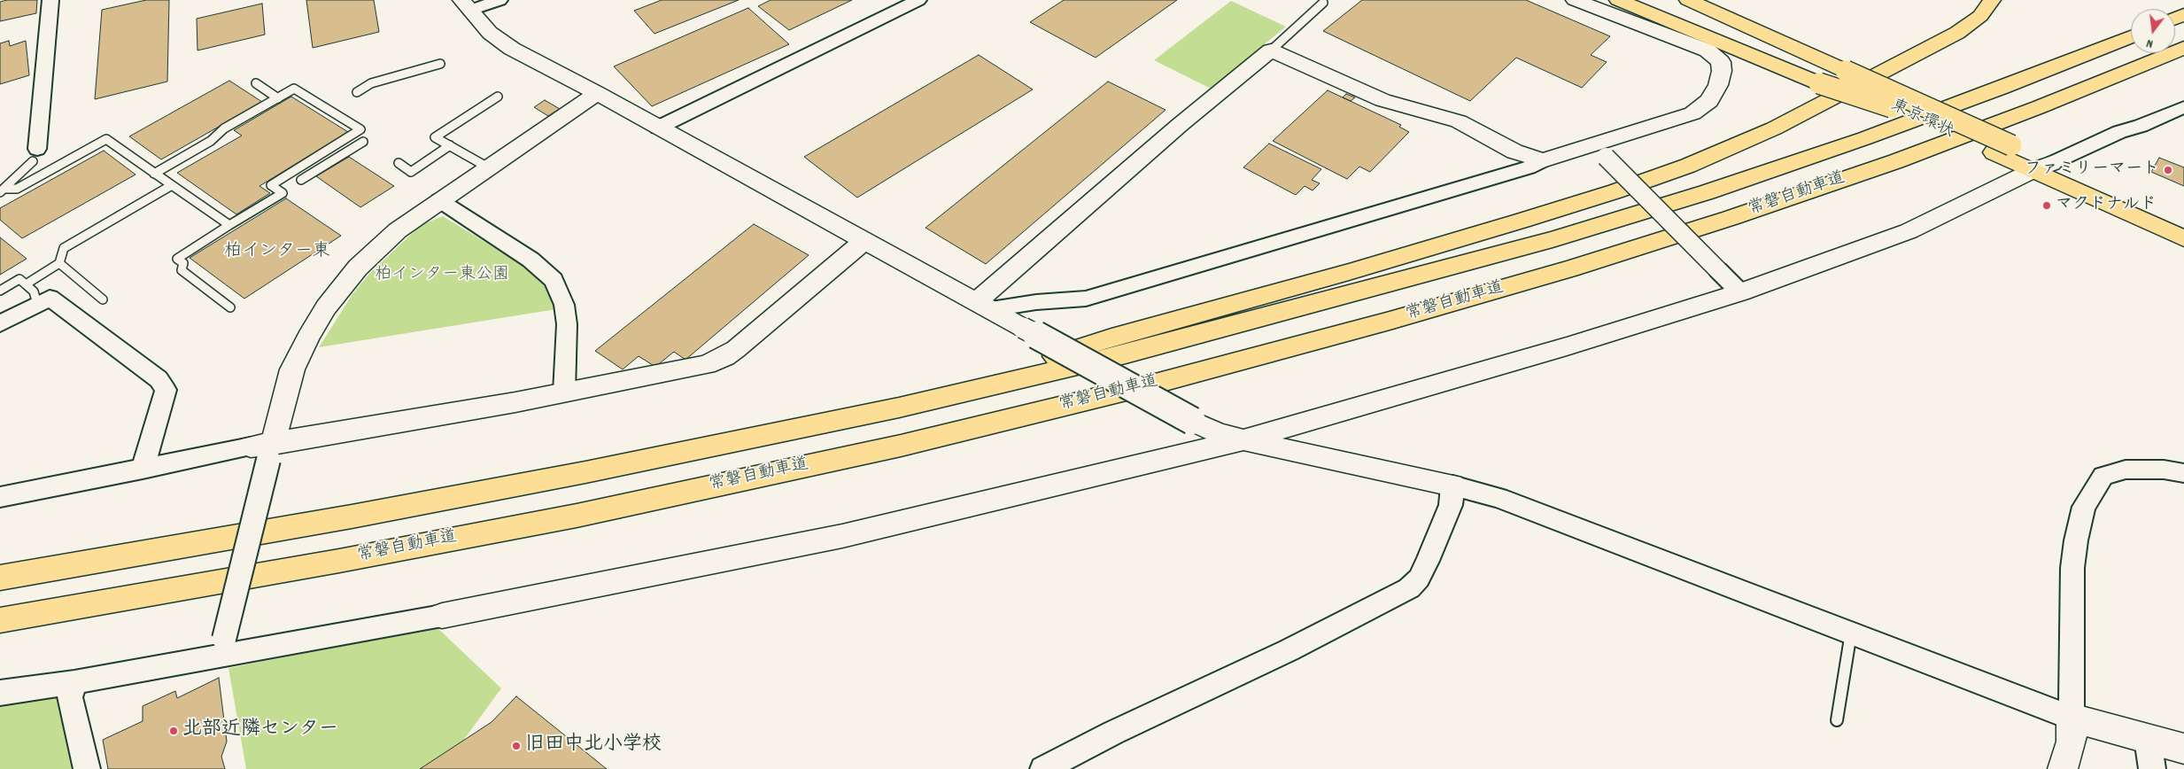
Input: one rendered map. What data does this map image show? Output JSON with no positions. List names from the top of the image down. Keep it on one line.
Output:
{"streets":{"highway":["東京環状","常磐自動車道"]},"districts":["柏インター東"],"parks":["柏インター東公園"],"places":["ファミリーマート","マクドナルド","北部近隣センター","旧田中北小学校"],"north":"bottom"}
